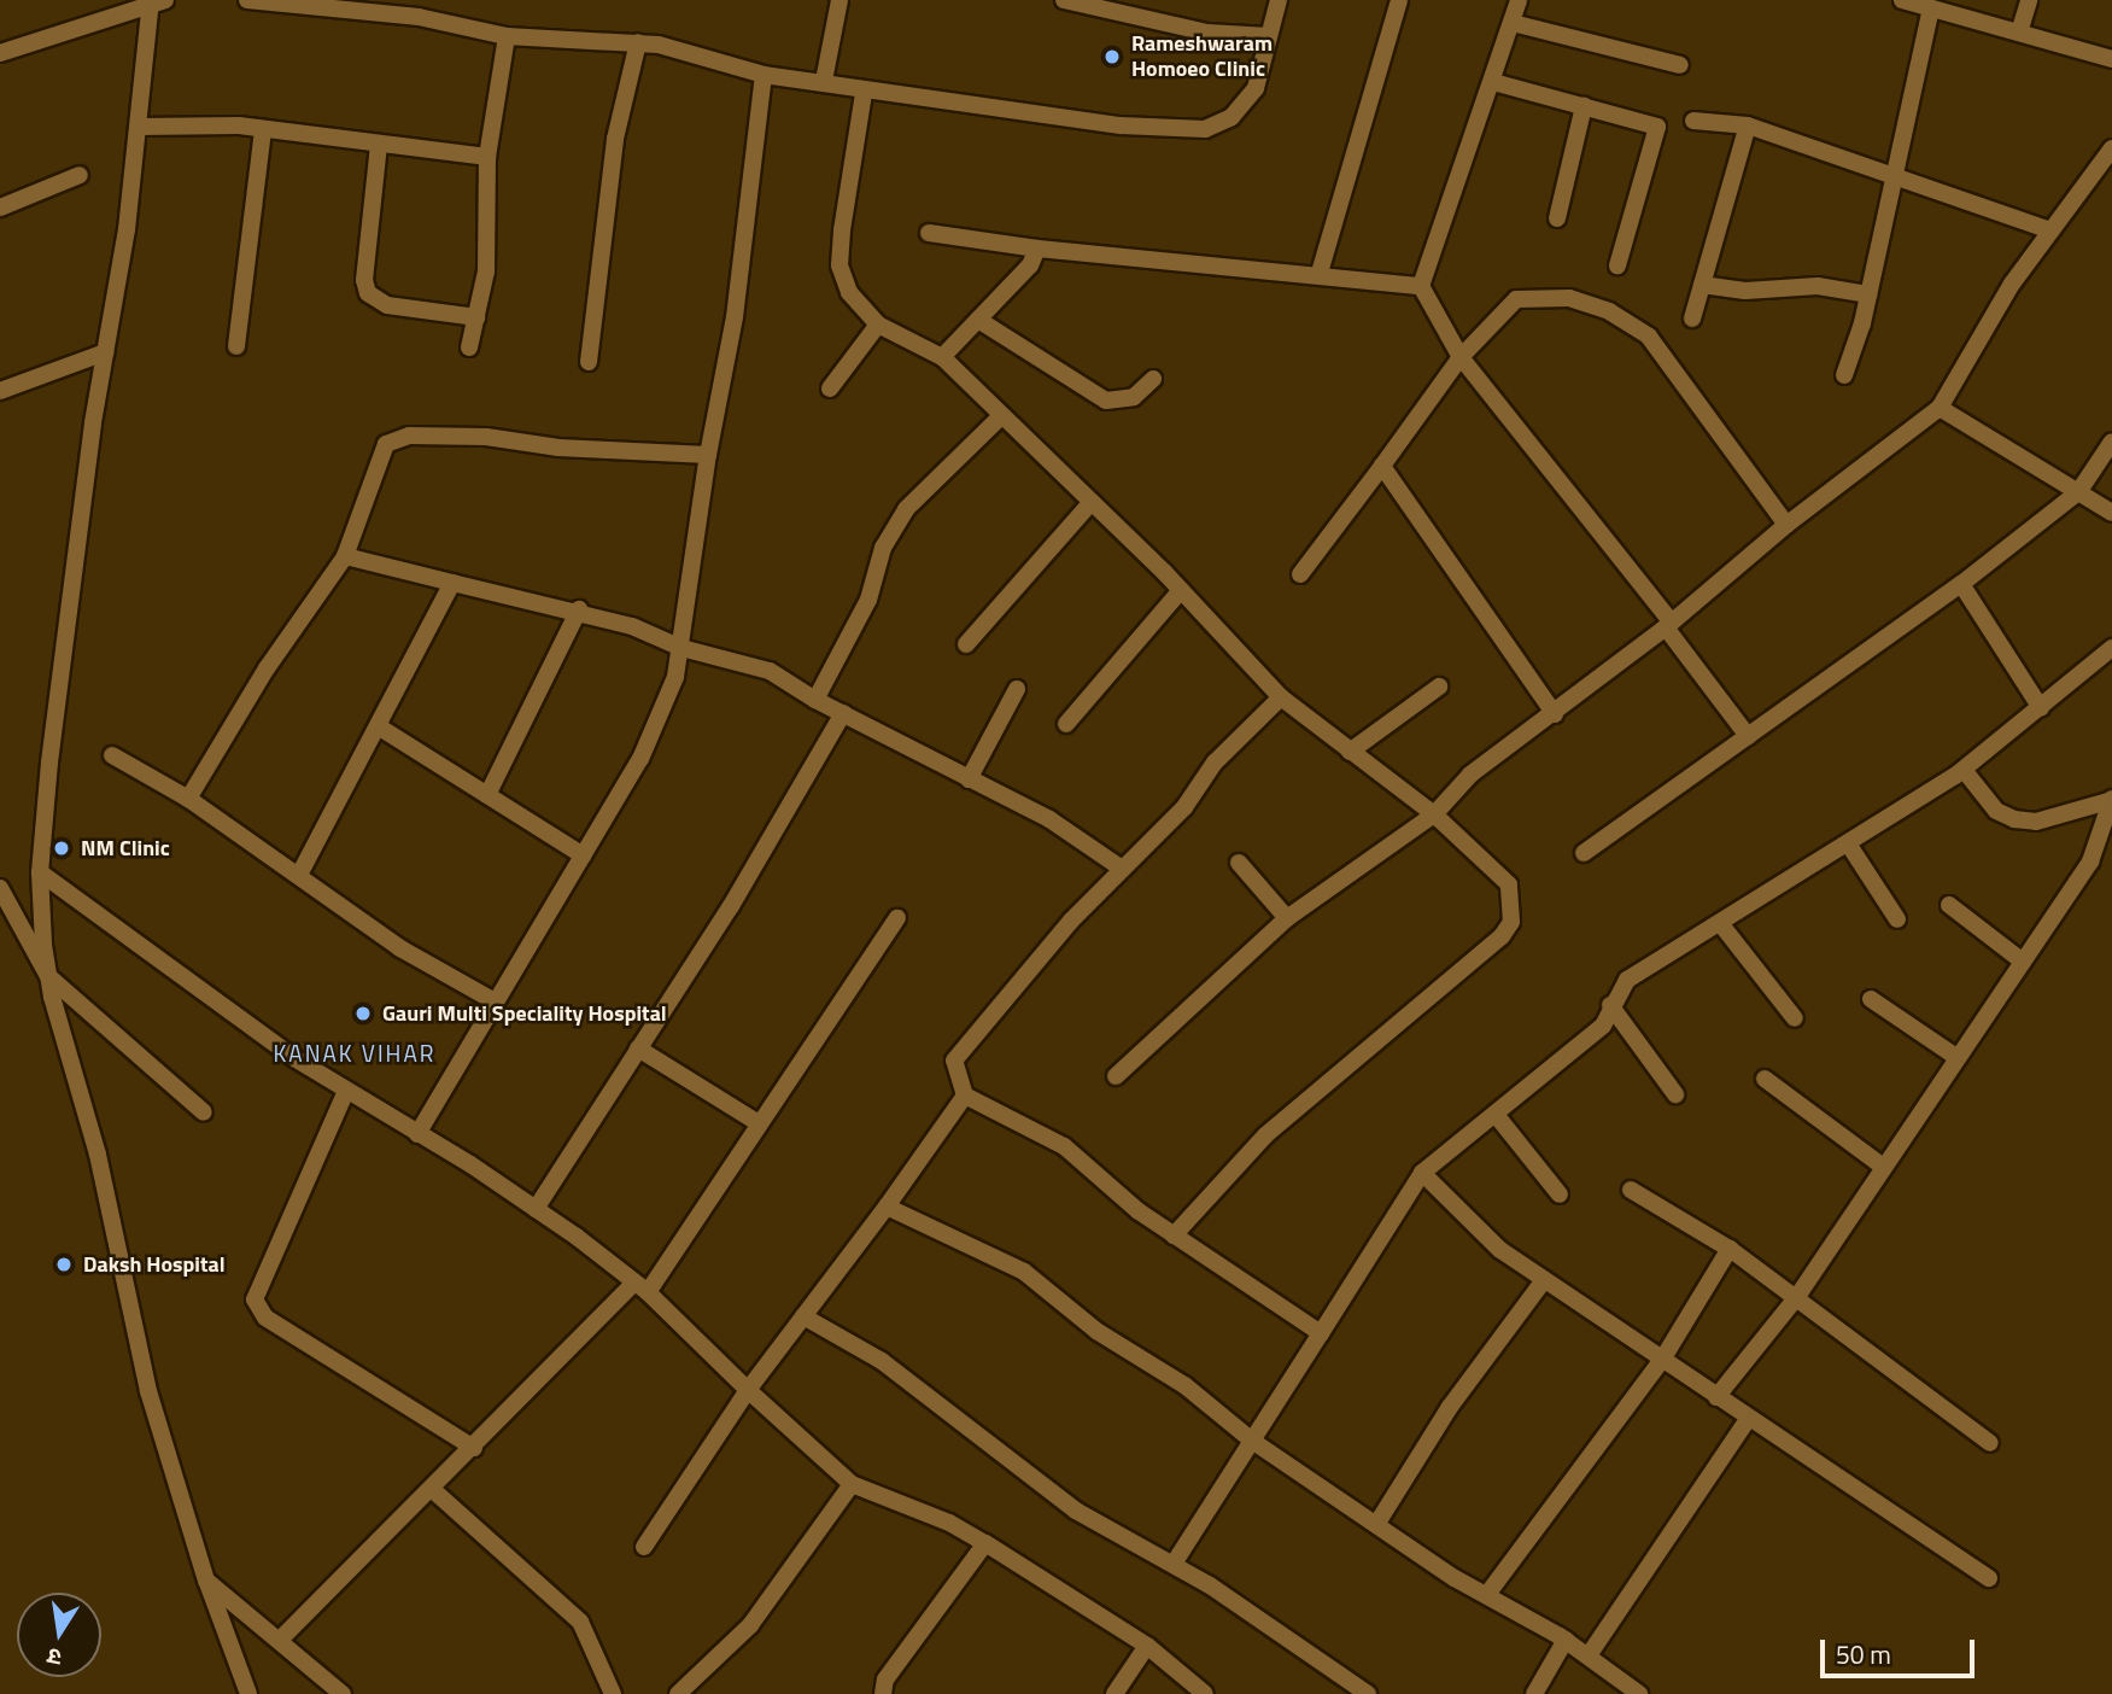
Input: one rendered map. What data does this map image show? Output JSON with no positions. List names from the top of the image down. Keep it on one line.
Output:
{"districts":["KANAK VIHAR"],"places":["Rameshwaram Homoeo Clinic","NM Clinic","Gauri Multi Speciality Hospital","Daksh Hospital"],"scale_bar":"50 m","north":"bottom"}
